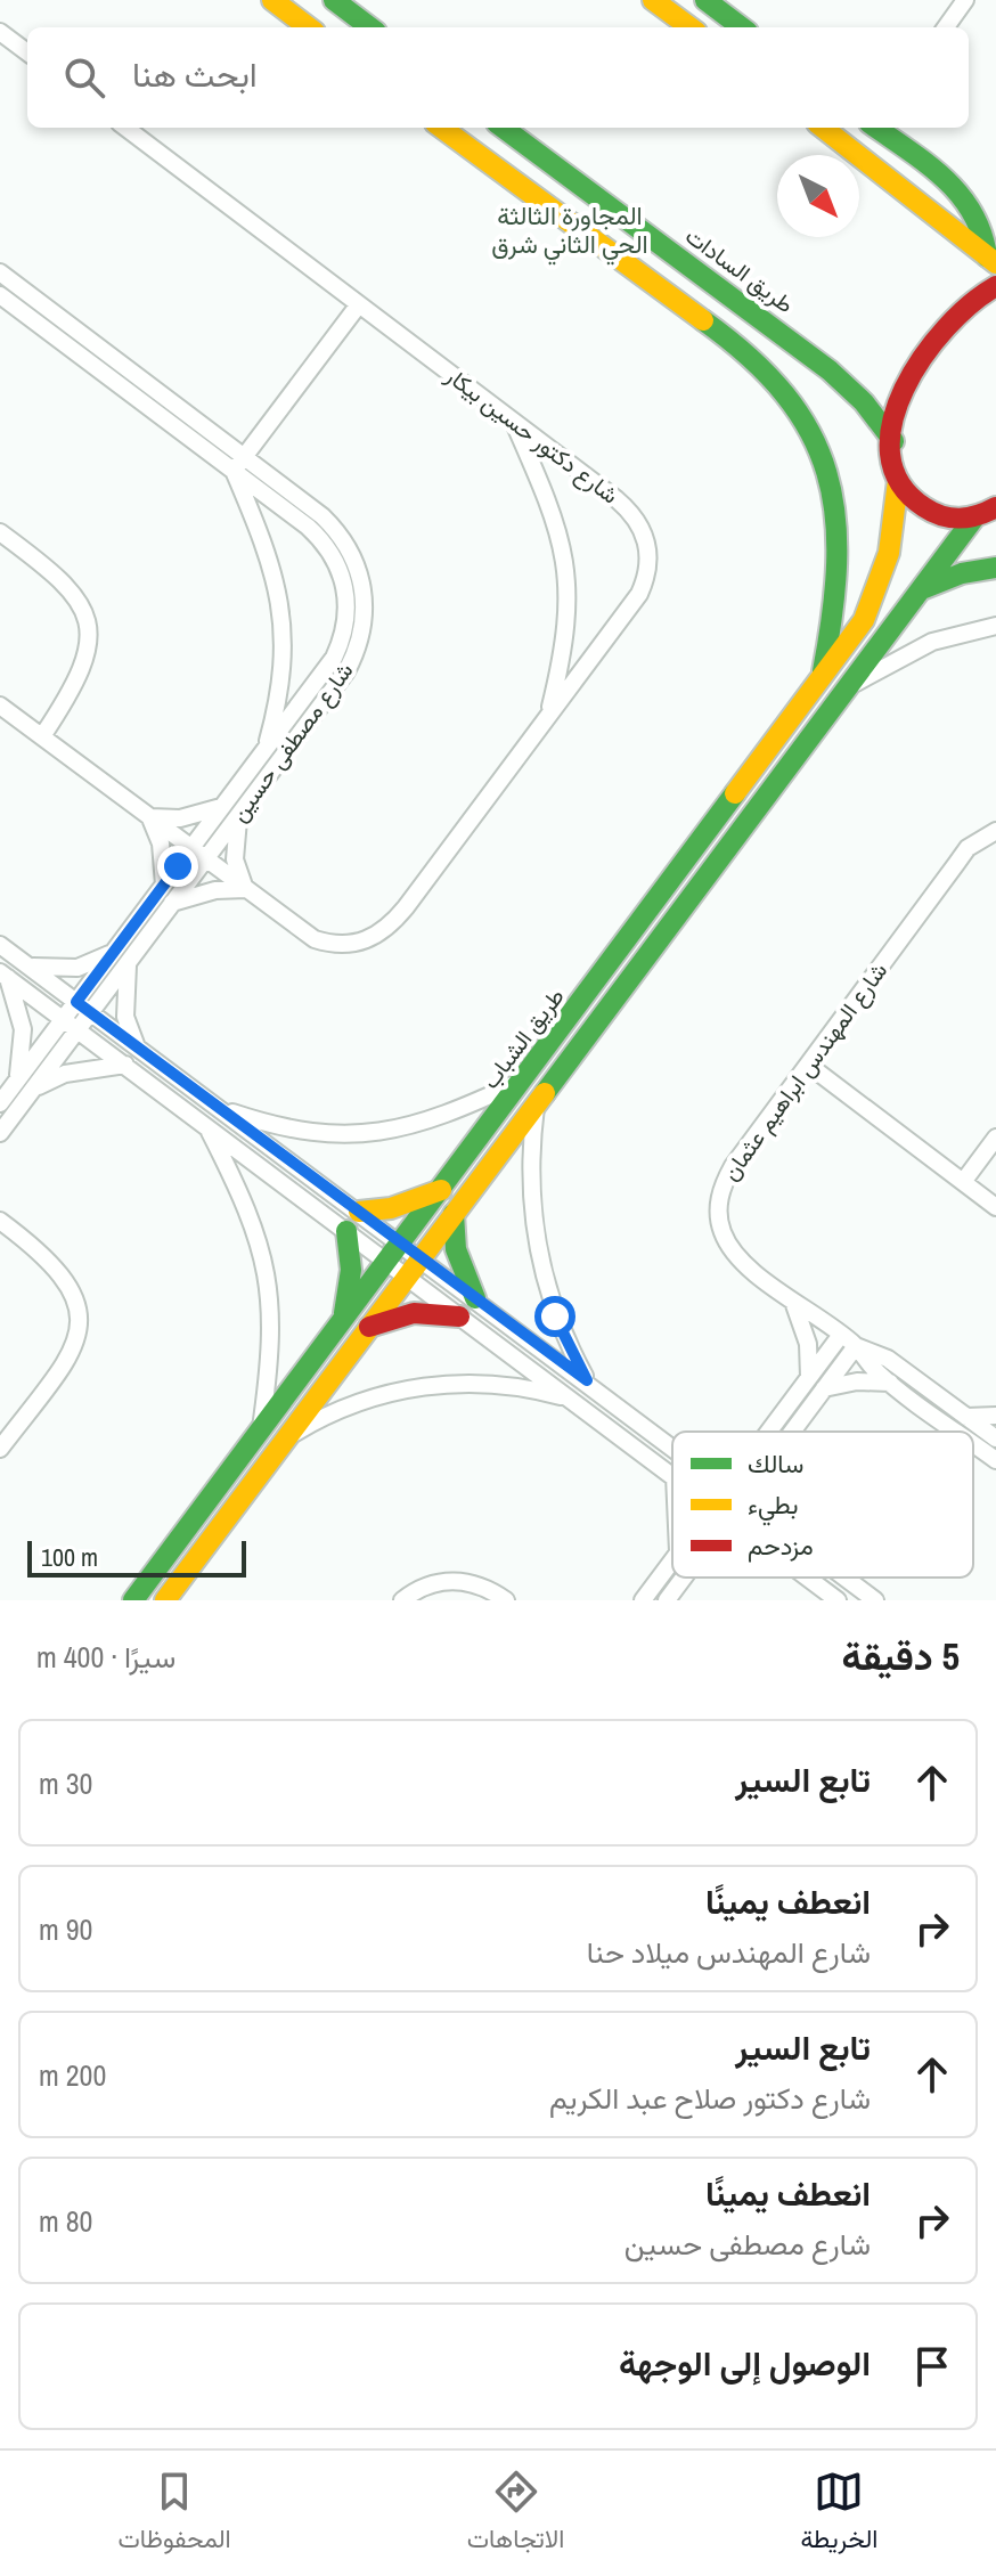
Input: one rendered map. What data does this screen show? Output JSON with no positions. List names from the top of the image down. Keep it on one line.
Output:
{"streets":{"main road":["طريق السادات","طريق الشباب"],"street":["شارع دكتور حسين بيكار","شارع مصطفى حسين","شارع المهندس ابراهيم عثمان"]},"crossings":[["طريق السادات","طريق الشباب"],["شارع دكتور حسين بيكار","شارع مصطفى حسين"]],"districts":["المجاورة الثالثة الحي الثاني شرق"],"legend":["سالك","بطيء","مزدحم"],"scale_bar":"100 m","north":"bottom right","page":{"search":"ابحث هنا","scale":"100 m","heading":["5 دقيقة","سيرًا · 400 m"],"list":[["تابع السير","30 m"],["انعطف يمينًا","شارع المهندس ميلاد حنا","90 m"],["تابع السير","شارع دكتور صلاح عبد الكريم","200 m"],["انعطف يمينًا","شارع مصطفى حسين","80 m"],"الوصول إلى الوجهة"],"nav":["الخريطة","الاتجاهات","المحفوظات"]}}
